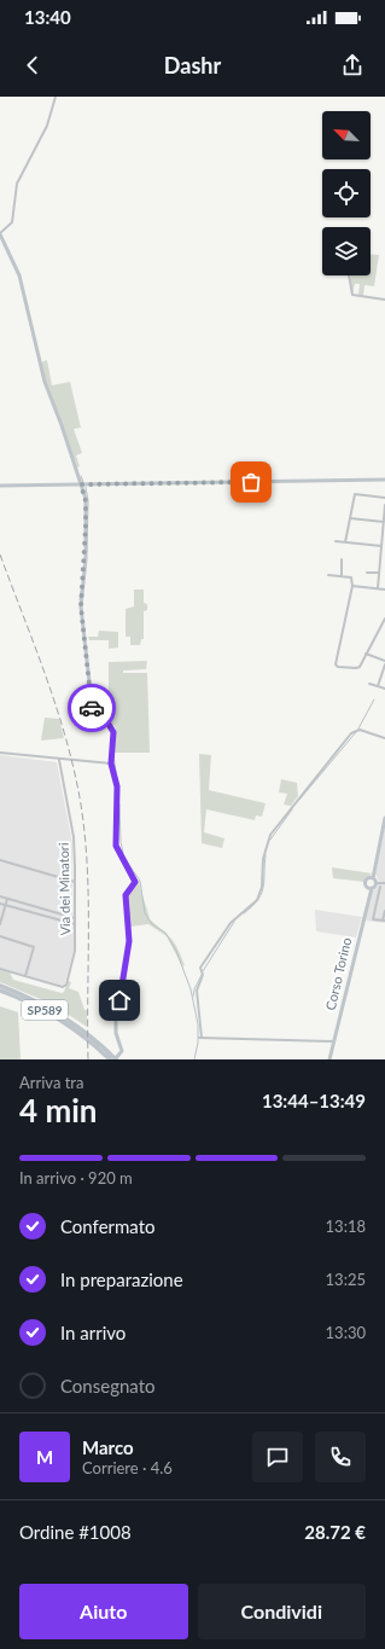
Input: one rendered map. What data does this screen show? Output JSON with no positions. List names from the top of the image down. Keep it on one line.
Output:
{"streets":{"main road":["SP589"],"street":["Via dei Minatori","Corso Torino"]},"north":"top left","page":{"status":"13:40","header":"Dashr","heading":["4 min","Arriva tra","13:44–13:49"],"panel":["Marco","Corriere · 4.6","Ordine #1008","28.72 €"],"bar":"In arrivo · 920 m","list":[["Confermato","13:18"],["In preparazione","13:25"],["In arrivo","13:30"],"Consegnato"],"round":"M","buttons":["Aiuto","Condividi"]}}
